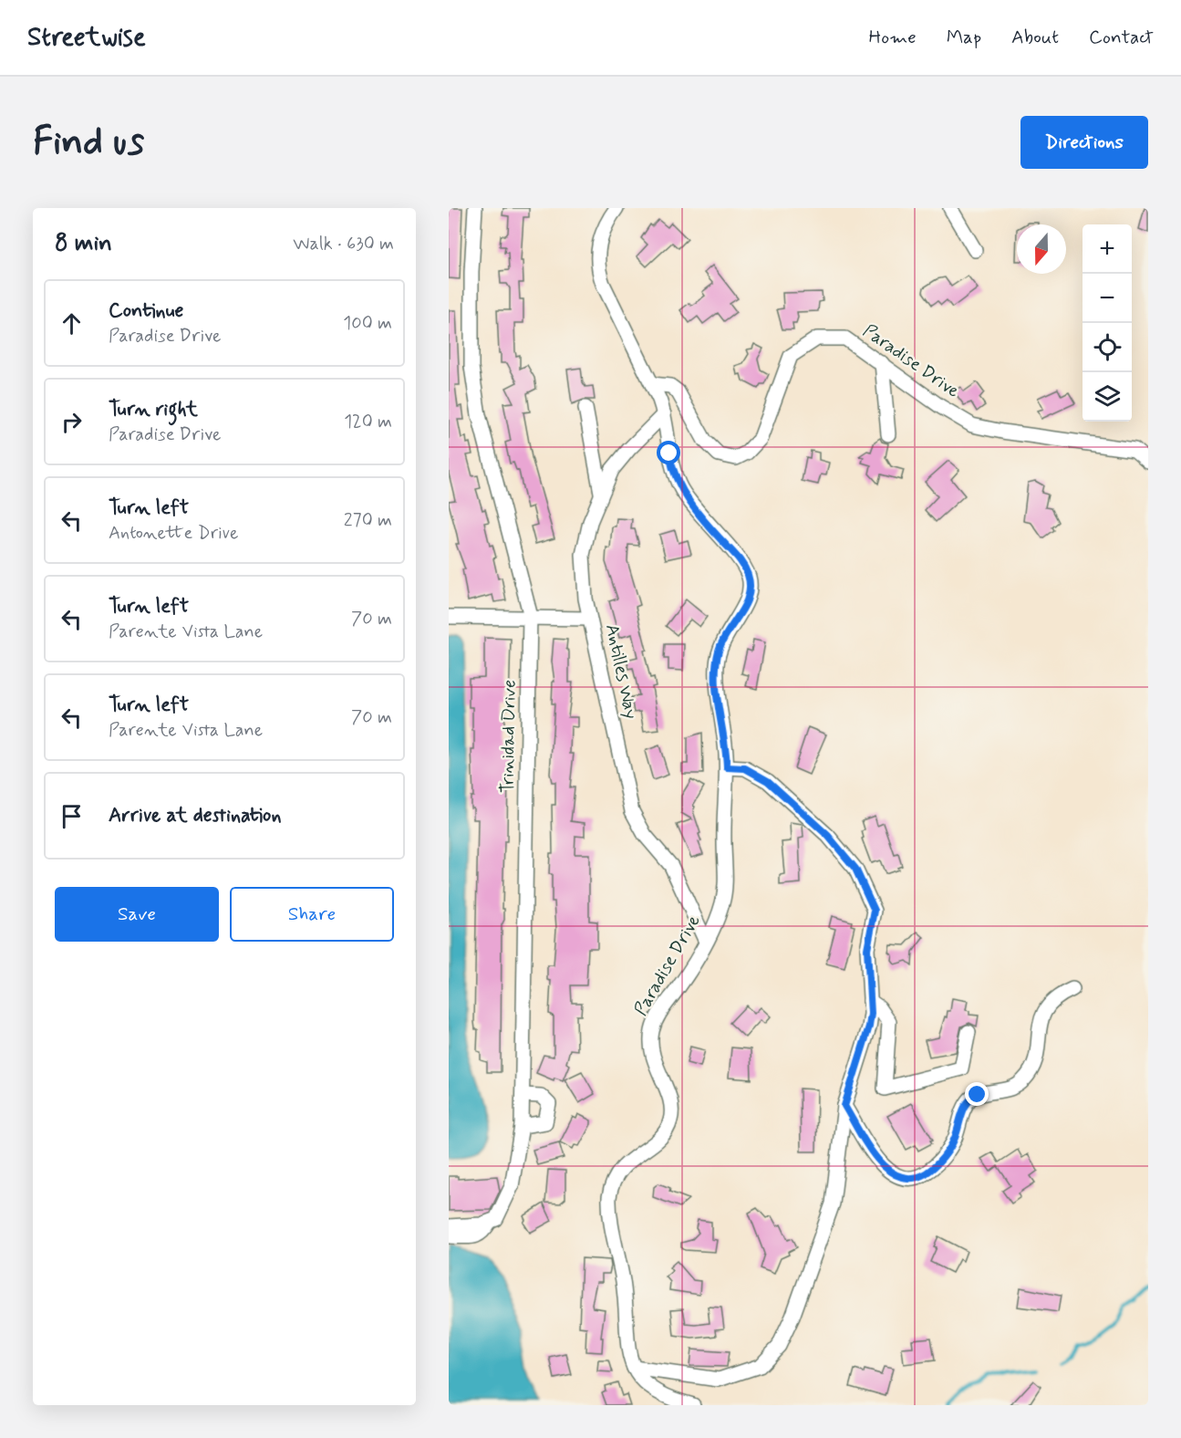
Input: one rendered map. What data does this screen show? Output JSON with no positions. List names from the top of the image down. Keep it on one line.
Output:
{"streets":{"street":["Paradise Drive","Antilles Way","Trinidad Drive"]},"crossings":[["Paradise Drive","Antilles Way"]],"north":"bottom","page":{"header":"Streetwise","nav":["Home","Map","About","Contact"],"buttons":["Directions",["Save","Share"]],"title":"Find us","heading":["8 min","Walk · 630 m"],"map_buttons":["+","−"],"list":[["Continue","Paradise Drive","100 m"],["Turn right","Paradise Drive","120 m"],["Turn left","Antonette Drive","270 m"],["Turn left","Parente Vista Lane","70 m"],["Turn left","Parente Vista Lane","70 m"],"Arrive at destination"]}}
